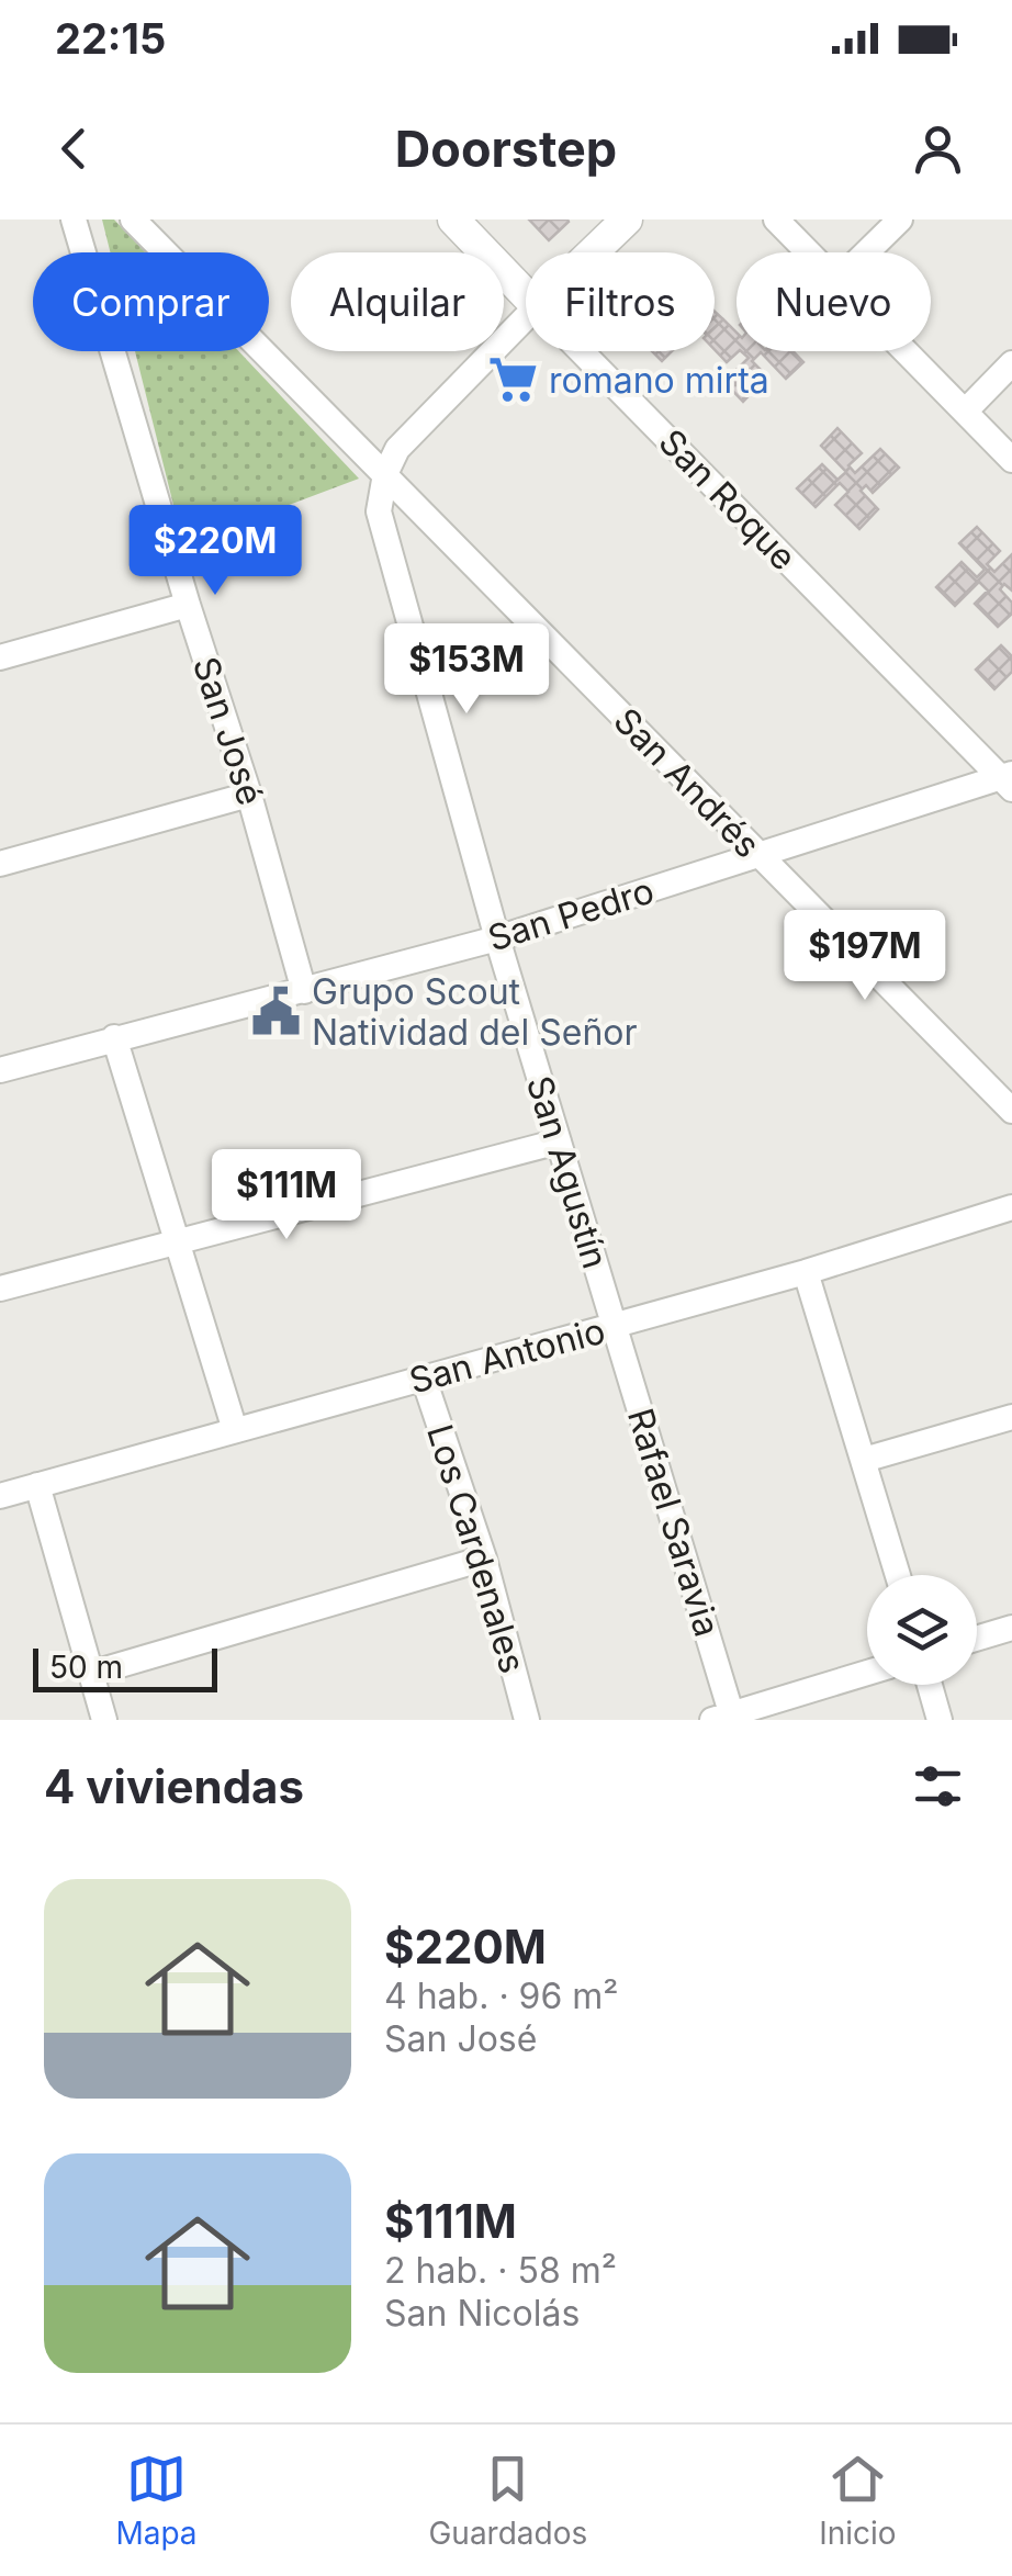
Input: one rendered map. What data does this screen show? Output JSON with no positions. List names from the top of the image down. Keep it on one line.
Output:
{"streets":{"street":["San Roque","San José","San Andrés","San Pedro","San Agustín","San Antonio","Rafael Saravia","Los Cardenales"]},"crossings":[["San Roque","San Pedro"],["San José","San Pedro"],["San Andrés","San Pedro"],["San Andrés","San Agustín"],["San Pedro","San Agustín"],["San Agustín","San Antonio"],["San Agustín","Rafael Saravia"],["San Antonio","Rafael Saravia"],["San Antonio","Los Cardenales"]],"places":{"supermarket":["romano mirta"],"public building":["Grupo Scout Natividad del Señor"]},"scale_bar":"50 m","page":{"status":"22:15","header":"Doorstep","chip":["Comprar","Alquilar","Filtros","Nuevo"],"price":["$220M","$153M","$197M","$111M"],"scale":"50 m","heading":"4 viviendas","list":[{"name":"$220M","note":"4 hab. · 96 m² · San José"},{"name":"$111M","note":"2 hab. · 58 m² · San Nicolás"}],"tabs":["Mapa","Guardados","Inicio"]}}
